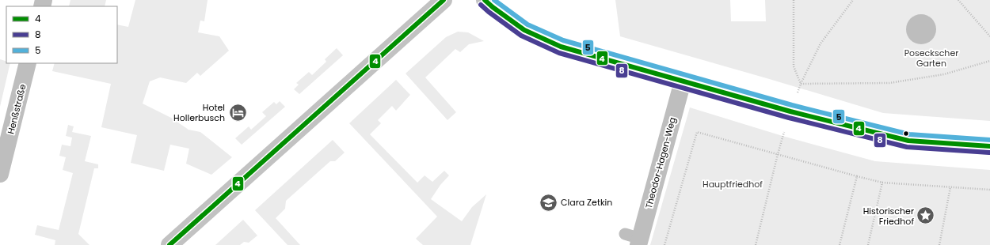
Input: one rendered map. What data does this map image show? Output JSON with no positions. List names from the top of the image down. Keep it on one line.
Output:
{"streets":{"street":["Henßstraße","Theodor-Hagen-Weg"]},"parks":["Poseckscher Garten","Hauptfriedhof"],"places":{"hotel":["Hotel Hollerbusch"],"school or university":["Clara Zetkin"],"place":["Historischer Friedhof"]},"lines":["transit line 4","transit line 5","transit line 8"],"legend":["4","8","5"]}
